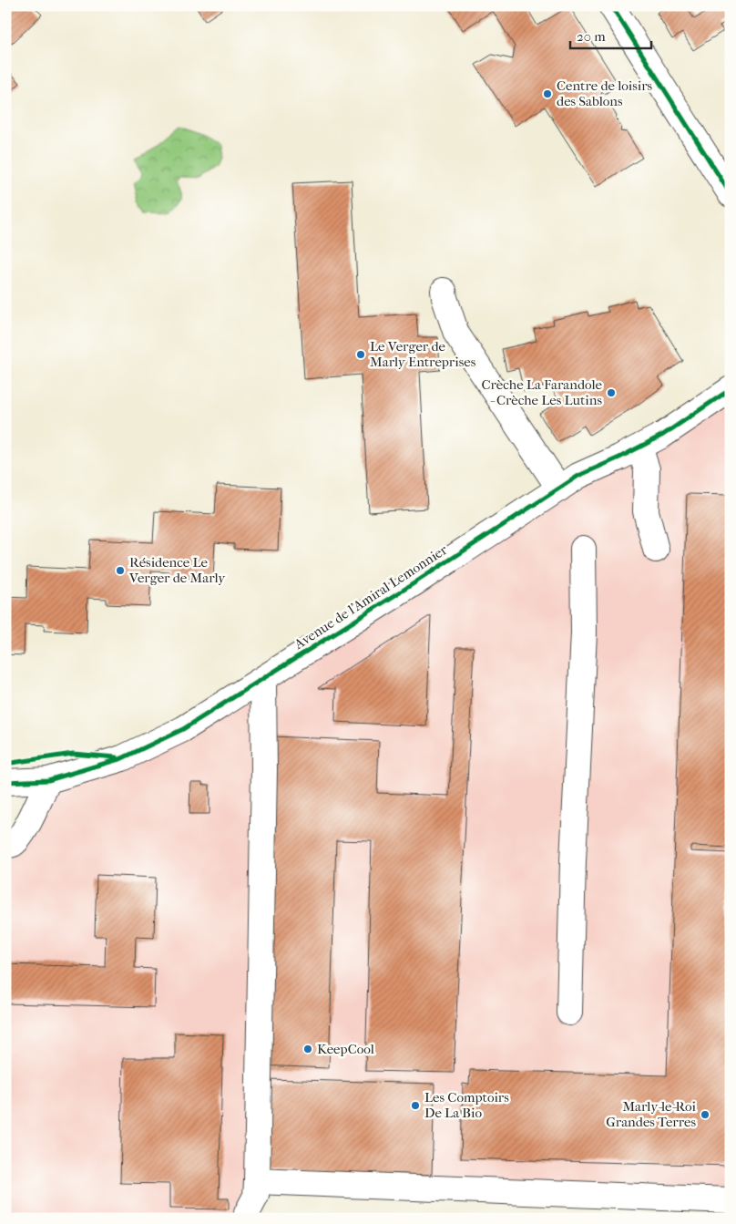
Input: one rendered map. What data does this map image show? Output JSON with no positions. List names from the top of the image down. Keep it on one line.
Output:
{"streets":{"street":["Avenue de l'Amiral Lemonnier"]},"places":["Centre de loisirs des Sablons","Le Verger de Marly Entreprises","Crèche La Farandole - Crèche Les Lutins","Résidence Le Verger de Marly","KeepCool","Les Comptoirs De La Bio","Marly-le-Roi Grandes Terres"],"scale_bar":"20 m"}
